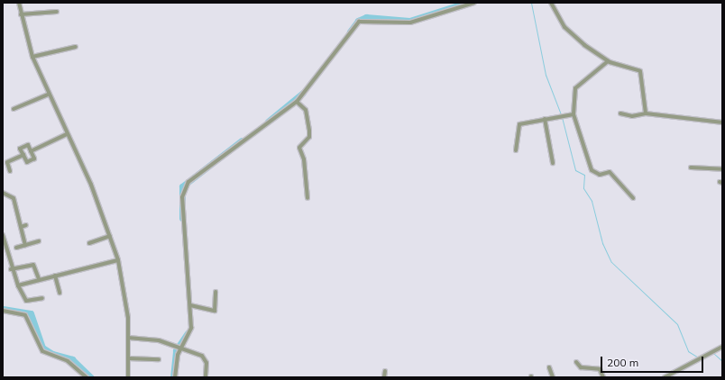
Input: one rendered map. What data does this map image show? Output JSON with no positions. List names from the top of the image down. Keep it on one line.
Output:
{"scale_bar":"200 m"}
